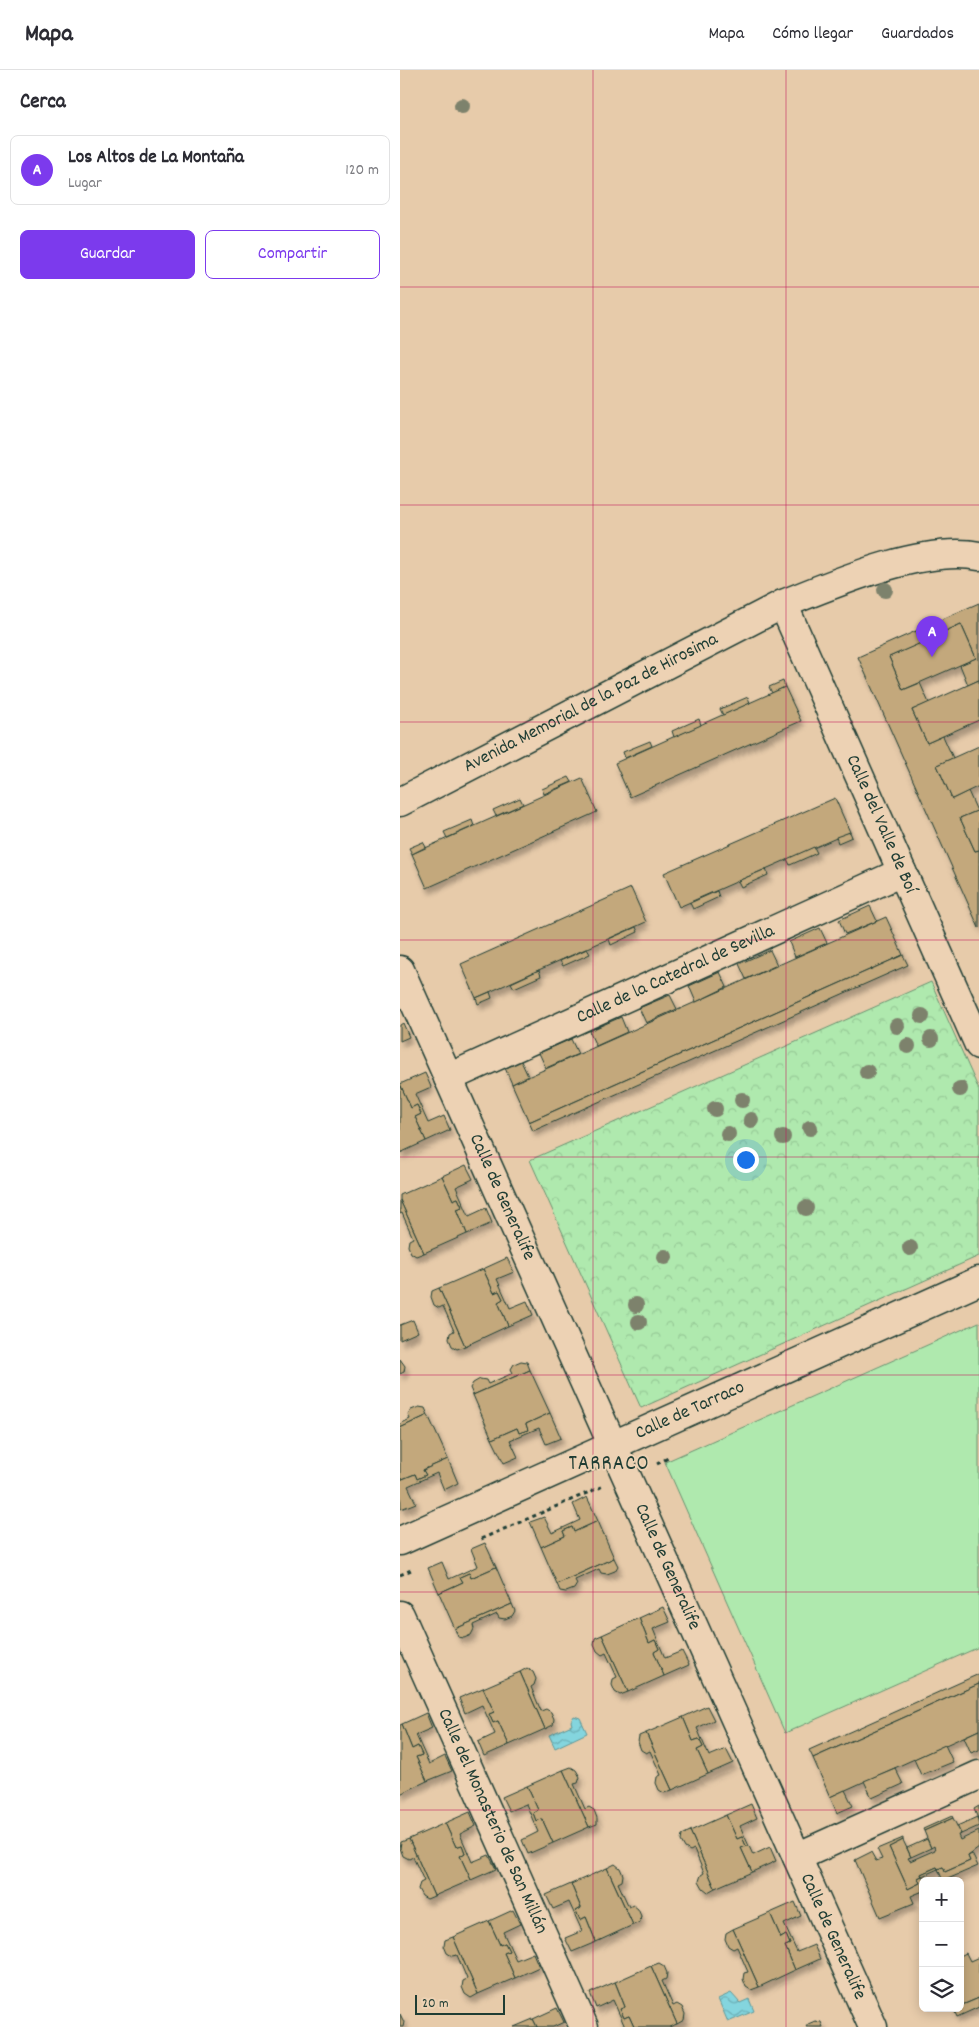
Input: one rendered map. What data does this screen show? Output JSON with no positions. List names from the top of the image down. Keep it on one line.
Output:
{"streets":{"street":["Avenida Memorial de la Paz de Hirosima","Calle del Valle de Boí","Calle de la Catedral de Sevilla","Calle de Generalife","Calle de Tarraco","Calle del Monasterio de San Millán"]},"crossings":[["Avenida Memorial de la Paz de Hirosima","Calle del Valle de Boí"],["Calle del Valle de Boí","Calle de la Catedral de Sevilla"],["Calle de la Catedral de Sevilla","Calle de Generalife"],["Calle de Generalife","Calle de Tarraco"]],"districts":["TARRACO"],"scale_bar":"20 m","page":{"header":"Mapa","nav":["Mapa","Cómo llegar","Guardados"],"heading":"Cerca","list":[{"mark":"A","name":"Los Altos de La Montaña","note":"Lugar","value":"120 m"}],"buttons":["Guardar","Compartir"],"pins":"A","map_buttons":["+","−"],"scale":"20 m"}}
